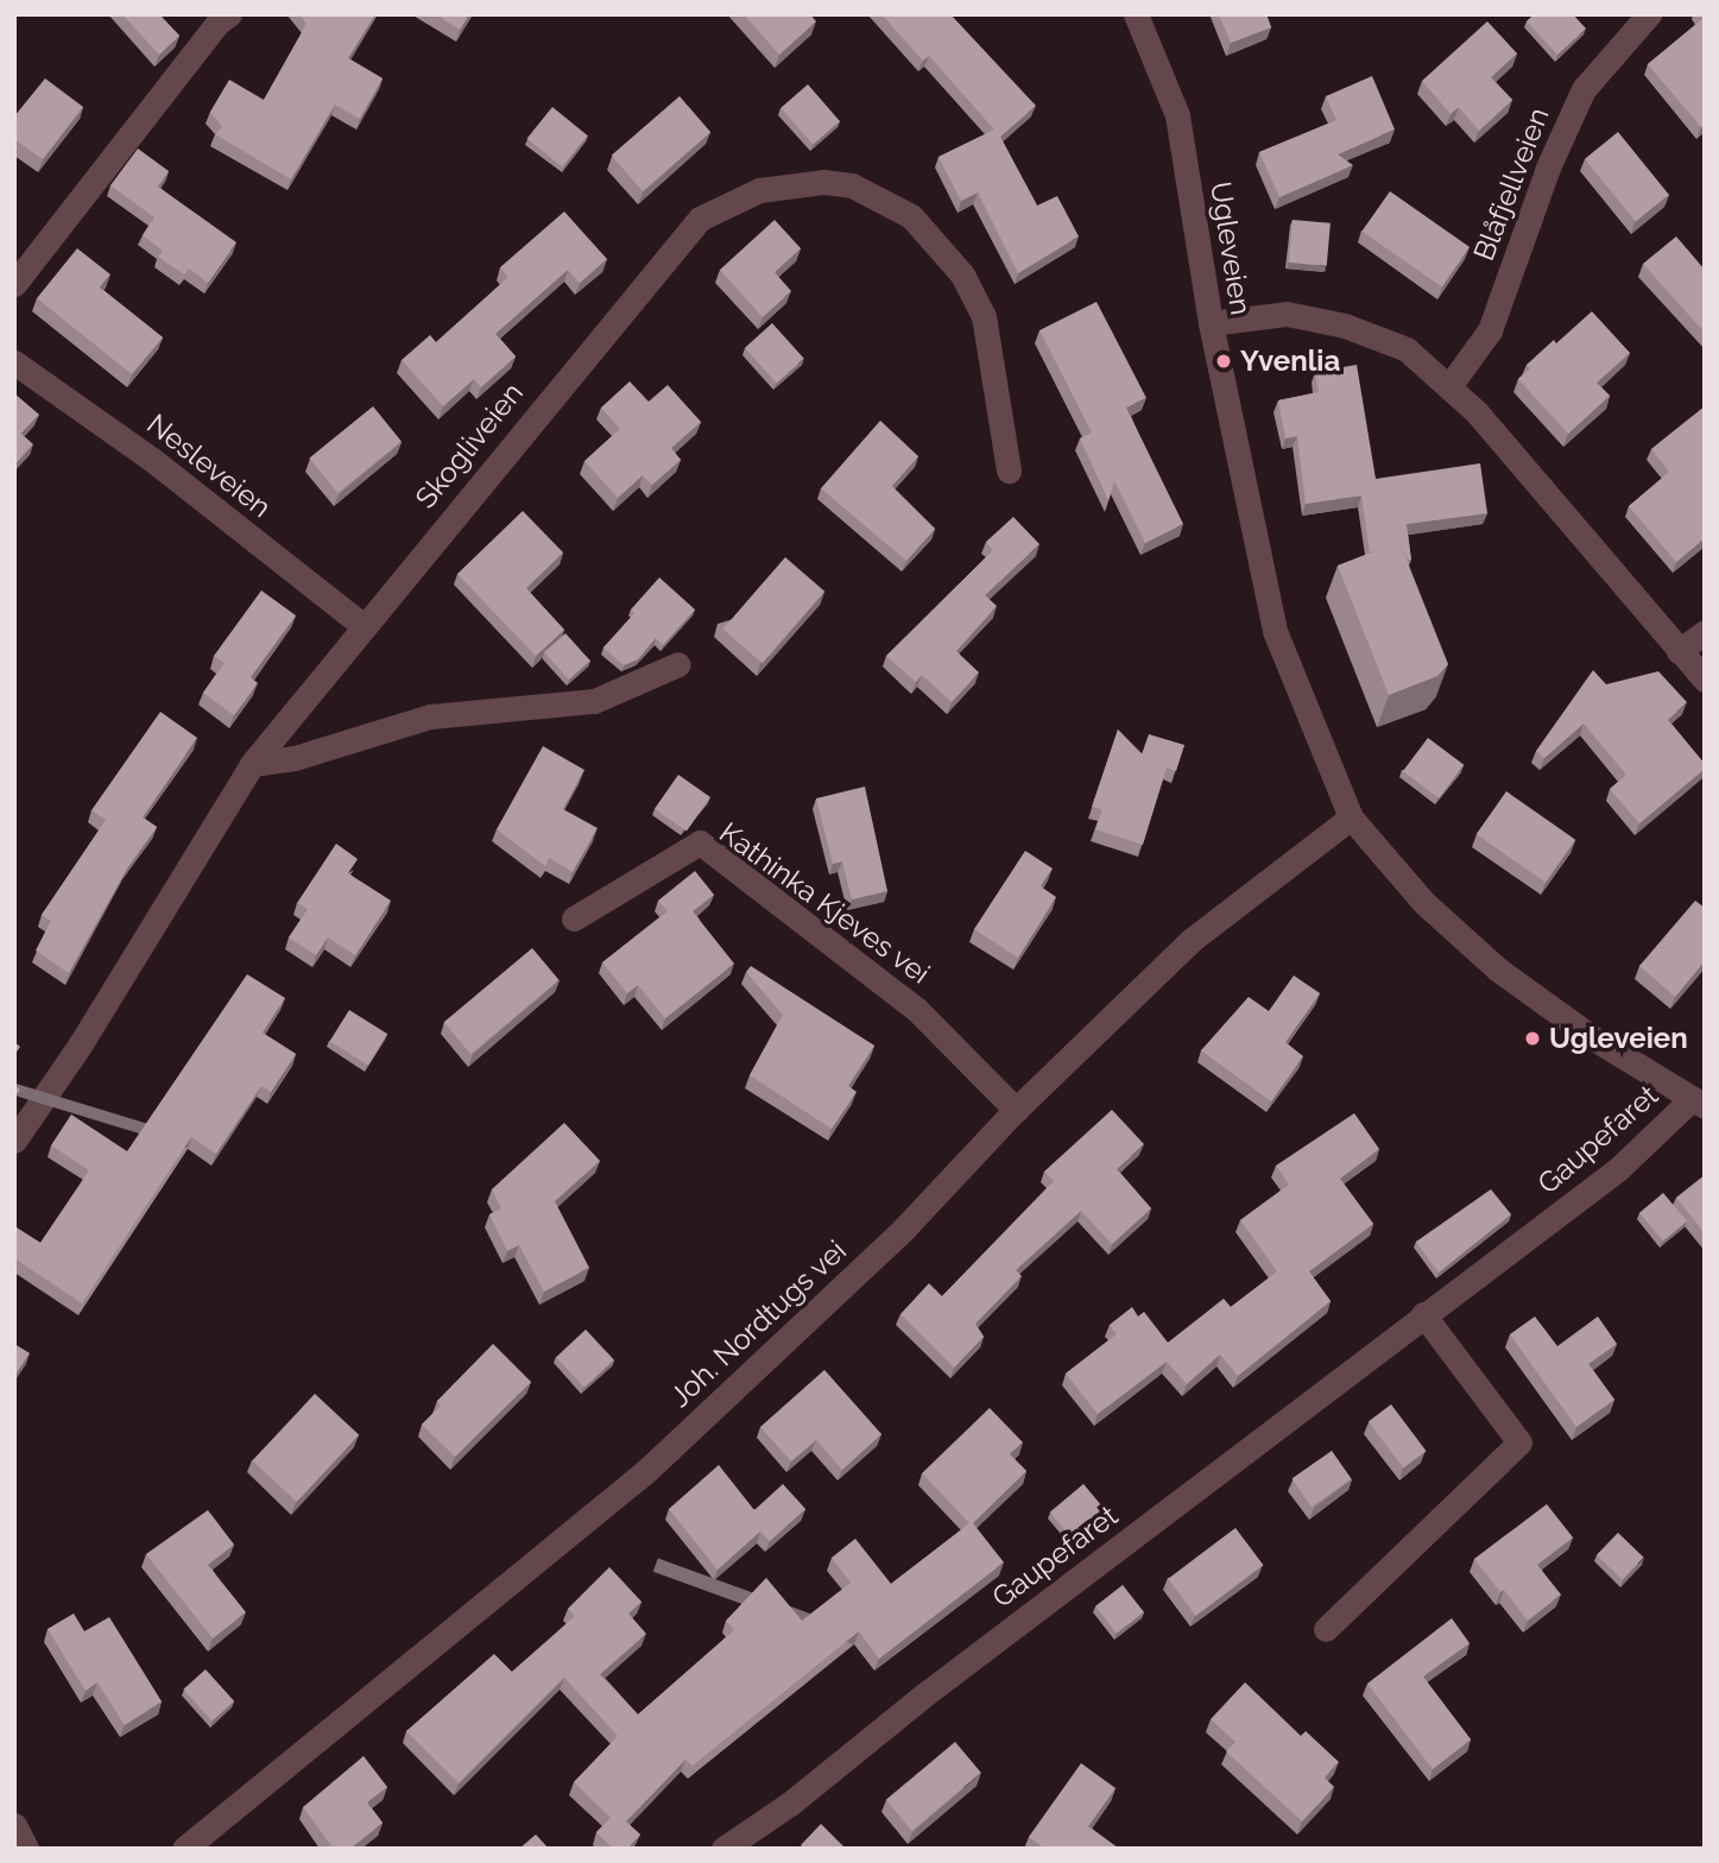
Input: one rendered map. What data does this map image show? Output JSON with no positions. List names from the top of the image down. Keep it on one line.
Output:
{"streets":{"street":["Blåfjellveien","Ugleveien","Skogliveien","Nesleveien","Kathinka Kjeves vei","Gaupefaret","Joh. Nordtugs vei"]},"crossings":[["Ugleveien","Gaupefaret"],["Ugleveien","Joh. Nordtugs vei"],["Skogliveien","Nesleveien"],["Kathinka Kjeves vei","Joh. Nordtugs vei"]],"places":["Yvenlia","Ugleveien"]}
